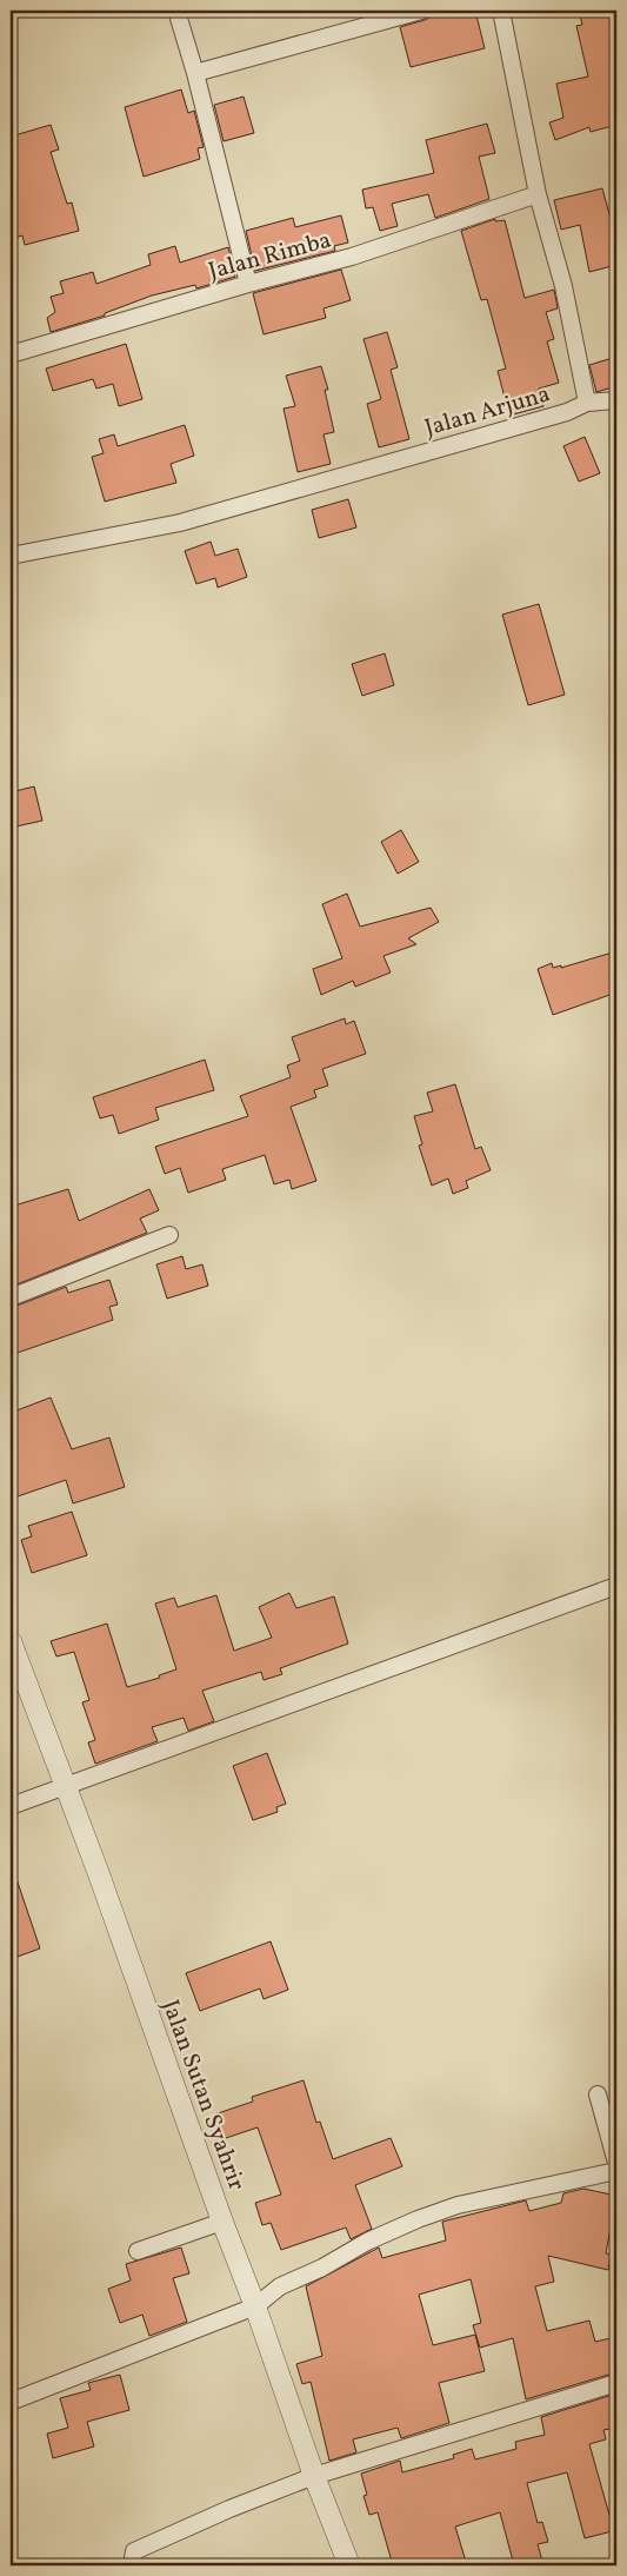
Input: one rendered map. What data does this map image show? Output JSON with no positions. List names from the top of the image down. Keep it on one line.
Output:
{"streets":{"street":["Jalan Rimba","Jalan Arjuna","Jalan Sutan Syahrir"]},"crossings":[["Jalan Rimba","Jalan Arjuna"]]}
